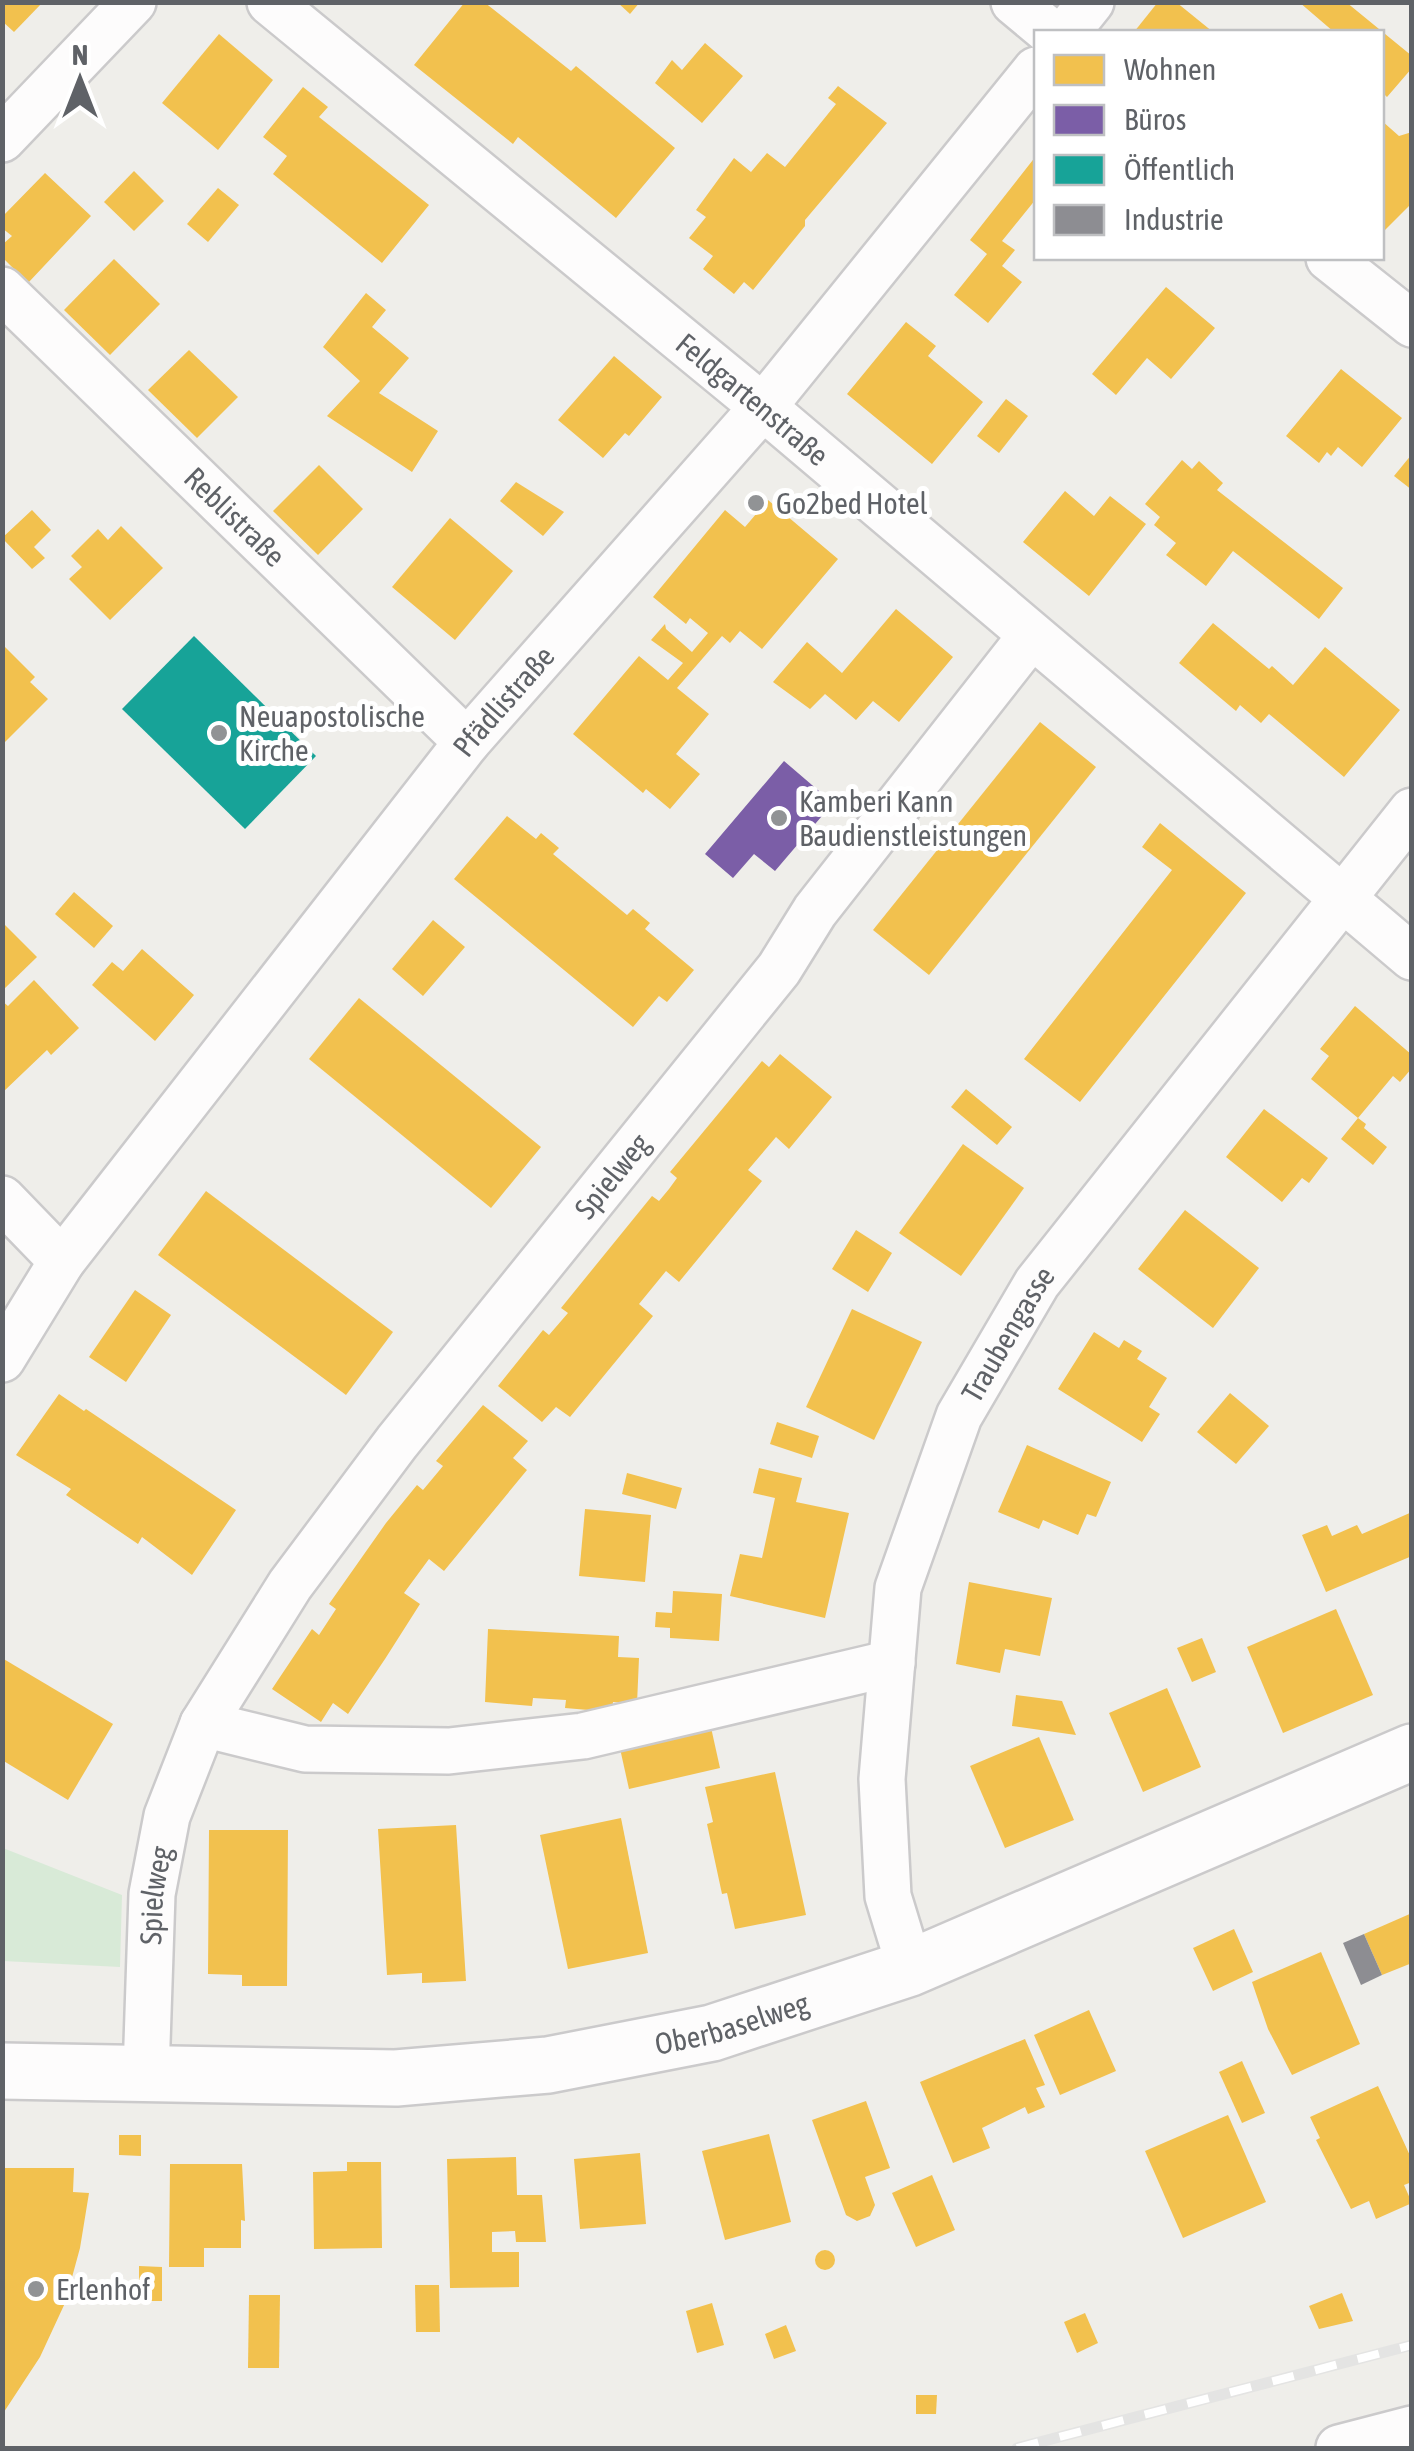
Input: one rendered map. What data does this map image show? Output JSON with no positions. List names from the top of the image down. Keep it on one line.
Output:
{"streets":{"street":["Feldgartenstraße","Reblistraße","Pfädlistraße","Spielweg","Traubengasse","Oberbaselweg"]},"crossings":[["Feldgartenstraße","Pfädlistraße"],["Feldgartenstraße","Spielweg"],["Feldgartenstraße","Traubengasse"],["Reblistraße","Pfädlistraße"],["Spielweg","Oberbaselweg"],["Traubengasse","Oberbaselweg"]],"places":["Go2bed Hotel","Neuapostolische Kirche","Kamberi Kann Baudienstleistungen","Erlenhof"],"legend":["Wohnen","Büros","Öffentlich","Industrie"],"north":"top"}
